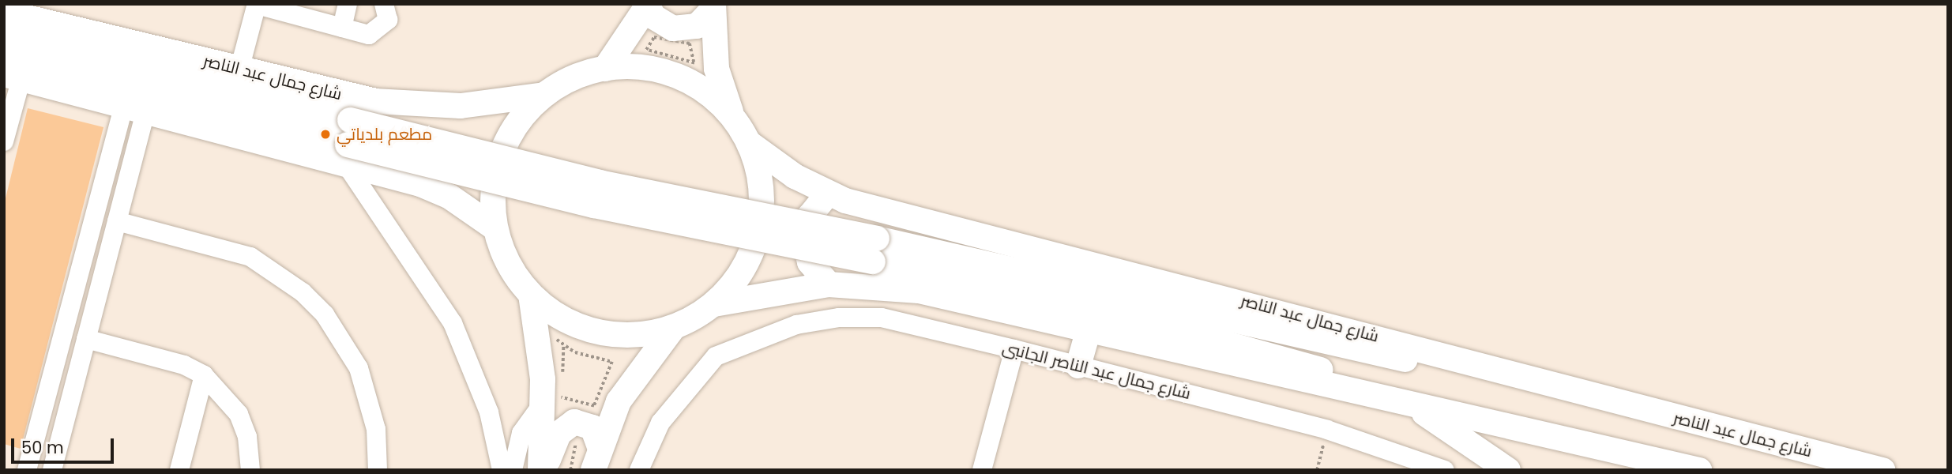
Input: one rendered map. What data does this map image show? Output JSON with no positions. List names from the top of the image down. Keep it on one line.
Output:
{"streets":{"main road":["شارع جمال عبد الناصر"],"street":["شارع جمال عبد الناصر الجانبى"]},"places":["مطعم بلدياتي"],"scale_bar":"50 m"}
